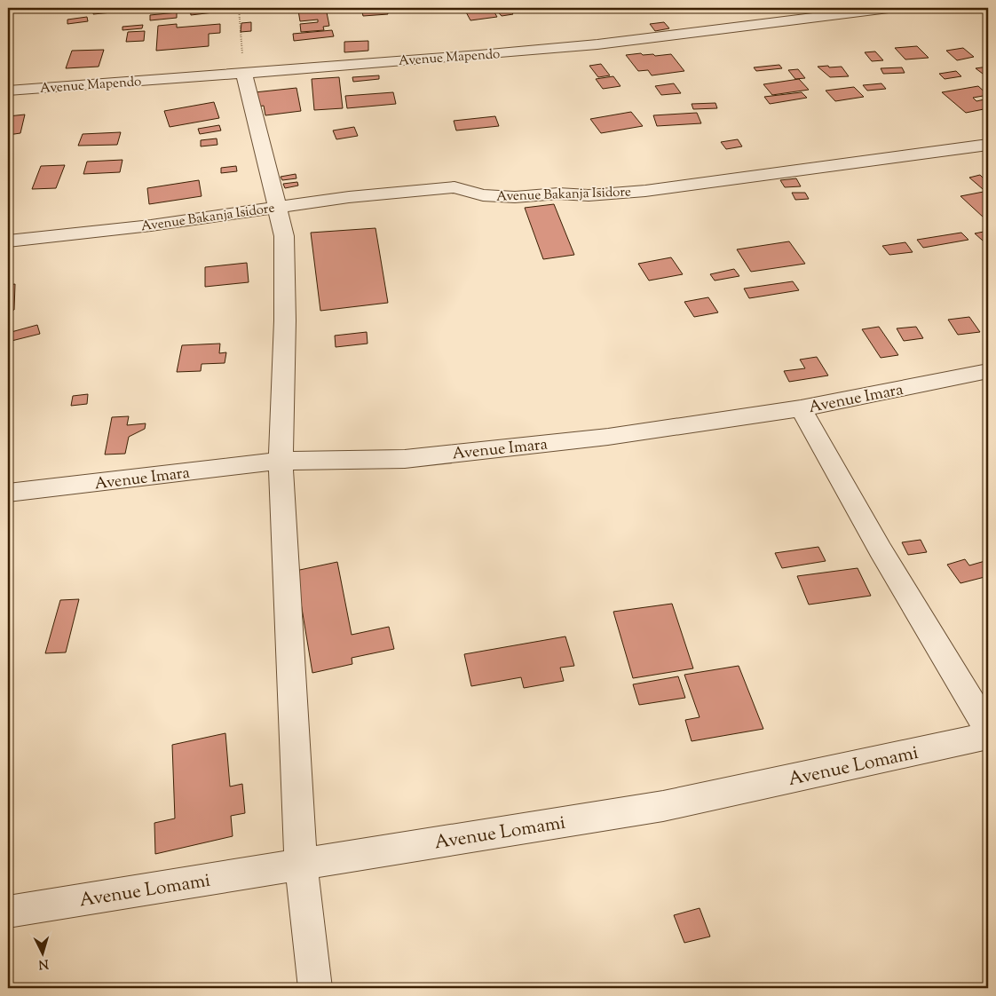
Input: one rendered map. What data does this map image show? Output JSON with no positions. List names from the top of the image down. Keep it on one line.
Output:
{"streets":{"street":["Avenue Mapendo","Avenue Bakanja Isidore","Avenue Imara","Avenue Lomami"]},"north":"bottom"}
